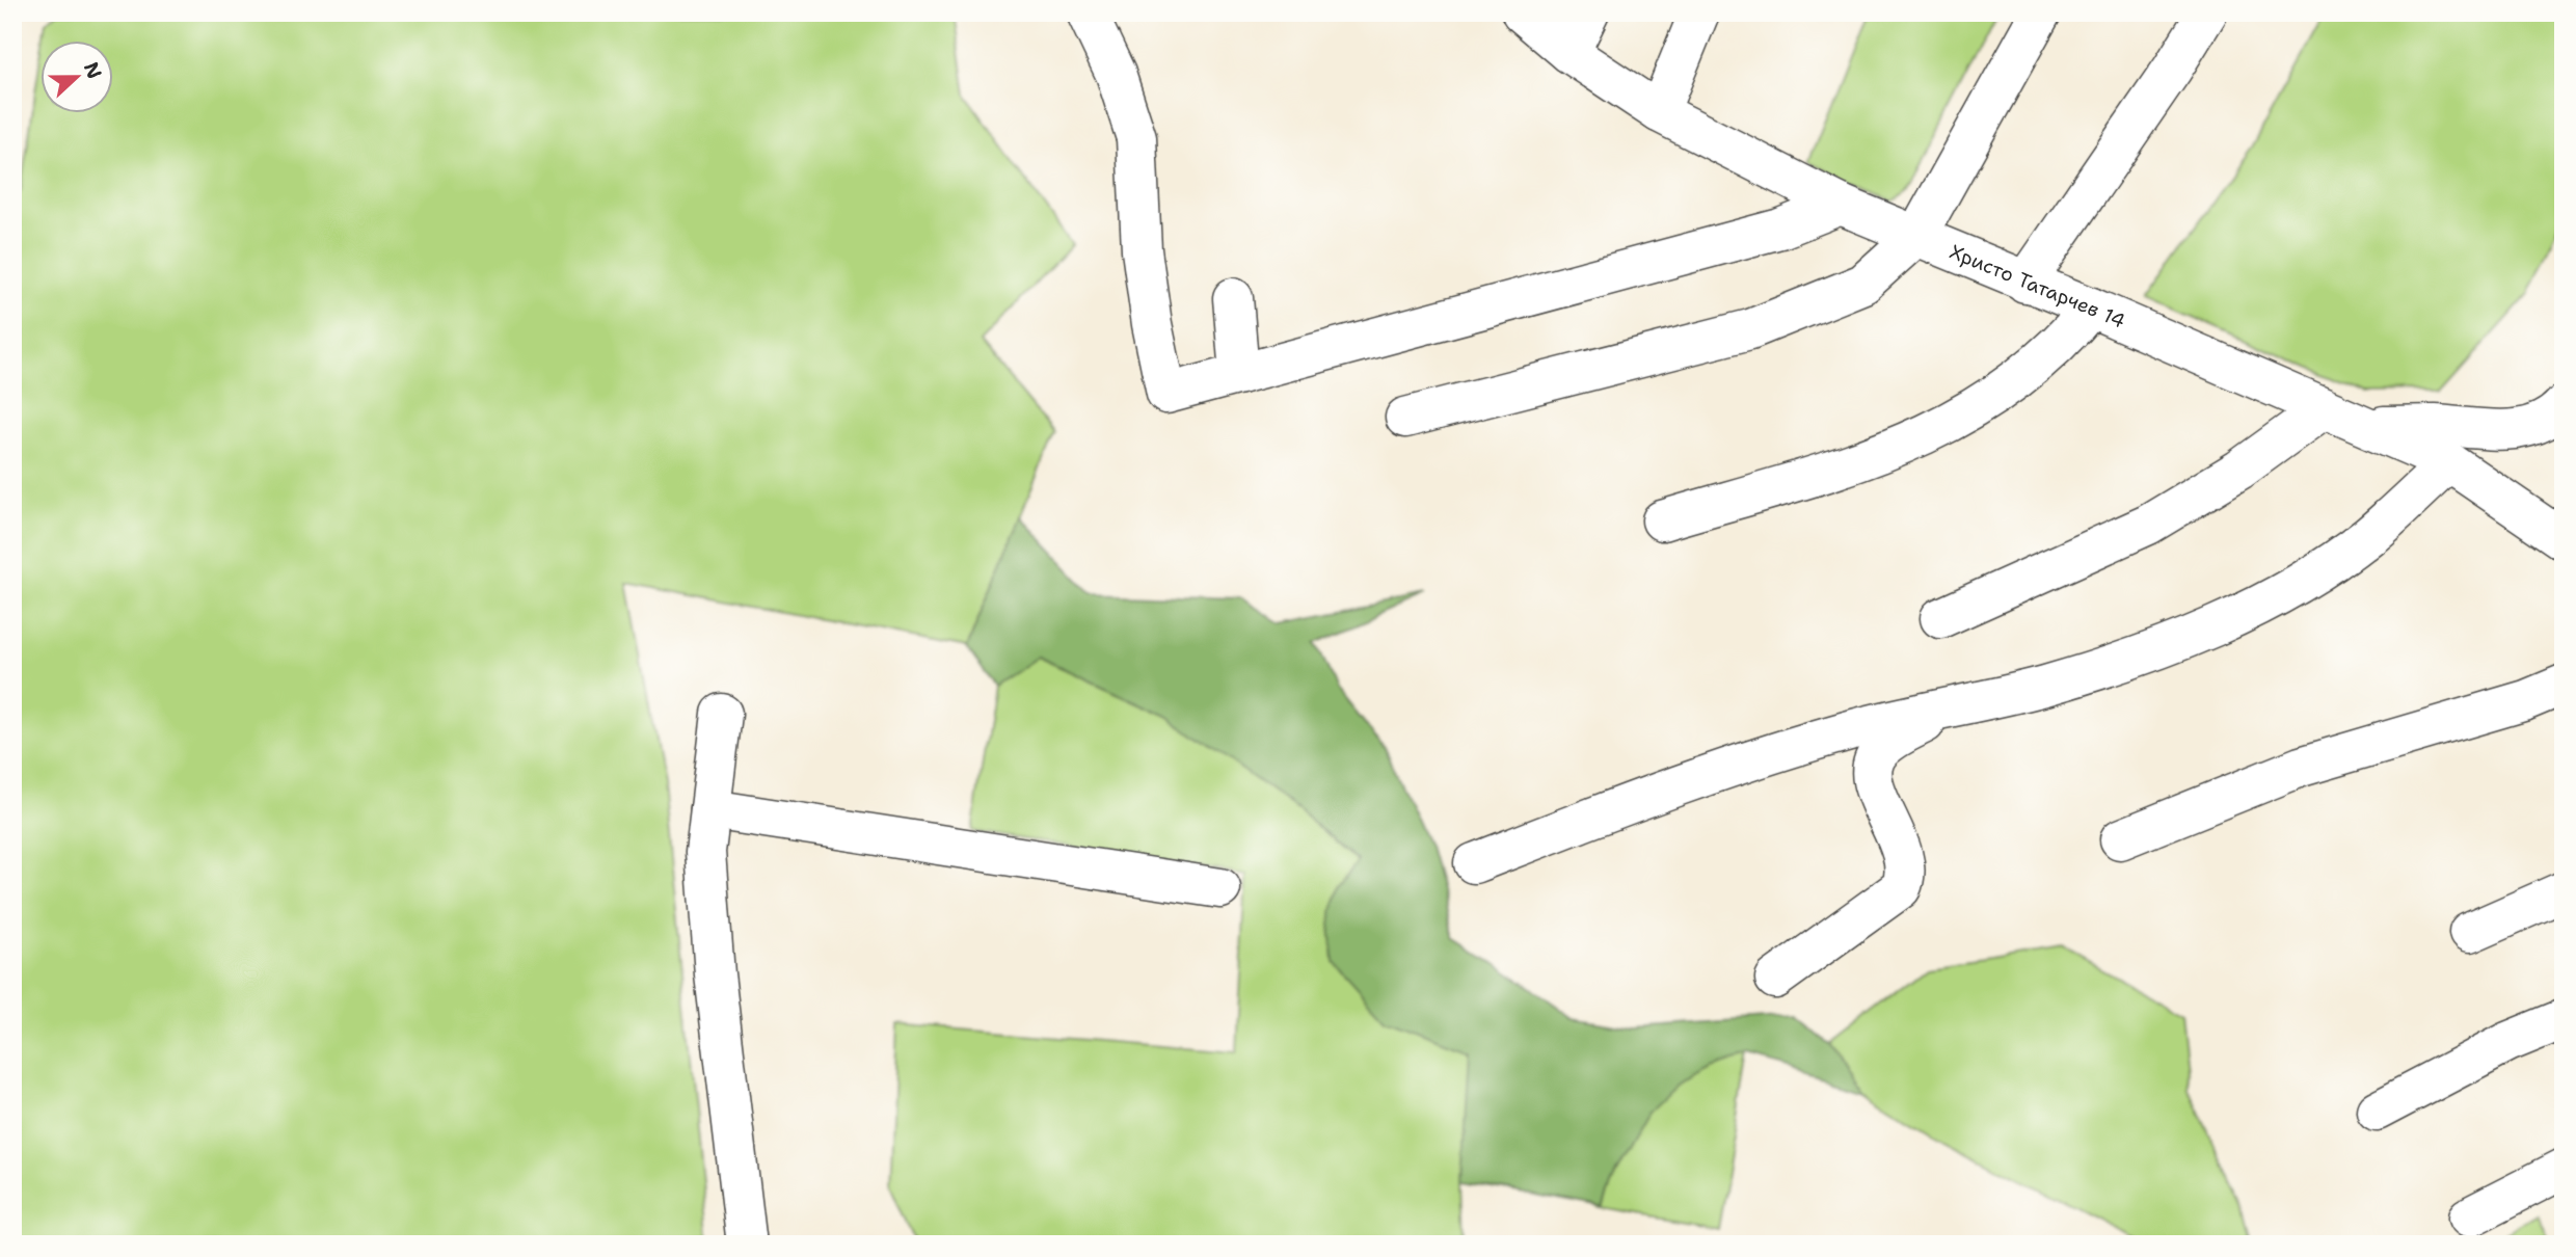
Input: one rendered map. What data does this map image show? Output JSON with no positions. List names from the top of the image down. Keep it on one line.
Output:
{"streets":{"street":["Христо Татарчев 14"]},"north":"right"}
